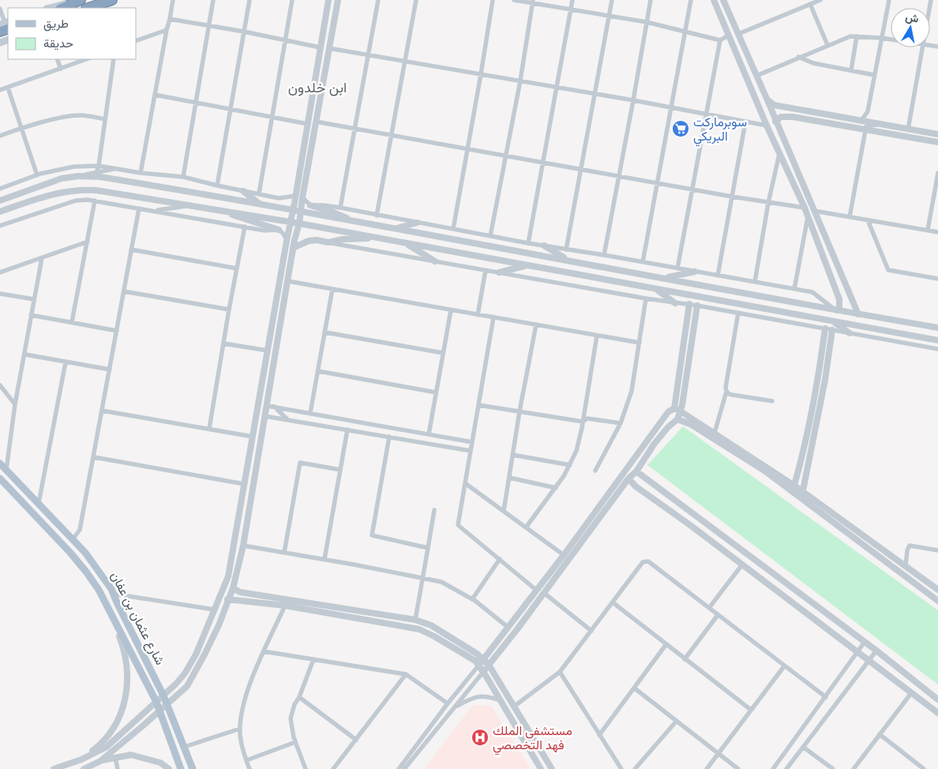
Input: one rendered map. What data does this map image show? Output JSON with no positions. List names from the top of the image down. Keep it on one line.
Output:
{"streets":{"main road":["شارع عثمان بن عفان"]},"districts":["ابن خلدون"],"places":{"supermarket":["سوبرماركت البريكي"],"hospital":["مستشفى الملك فهد التخصصي"]},"legend":["طريق","حديقة"],"north":"top"}
